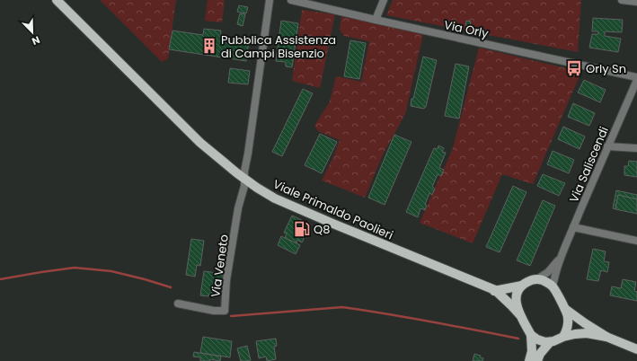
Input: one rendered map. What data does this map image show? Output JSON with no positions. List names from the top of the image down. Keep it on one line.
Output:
{"streets":{"main road":["Viale Primaldo Paolieri"],"street":["Via Orly","Via Saliscendi","Via Veneto"]},"crossings":[["Via Saliscendi","Viale Primaldo Paolieri"],["Viale Primaldo Paolieri","Via Veneto"]],"places":{"building":["Pubblica Assistenza di Campi Bisenzio"],"bus stop":["Orly Sn"],"fuel station":["Q8"]},"north":"bottom right"}
